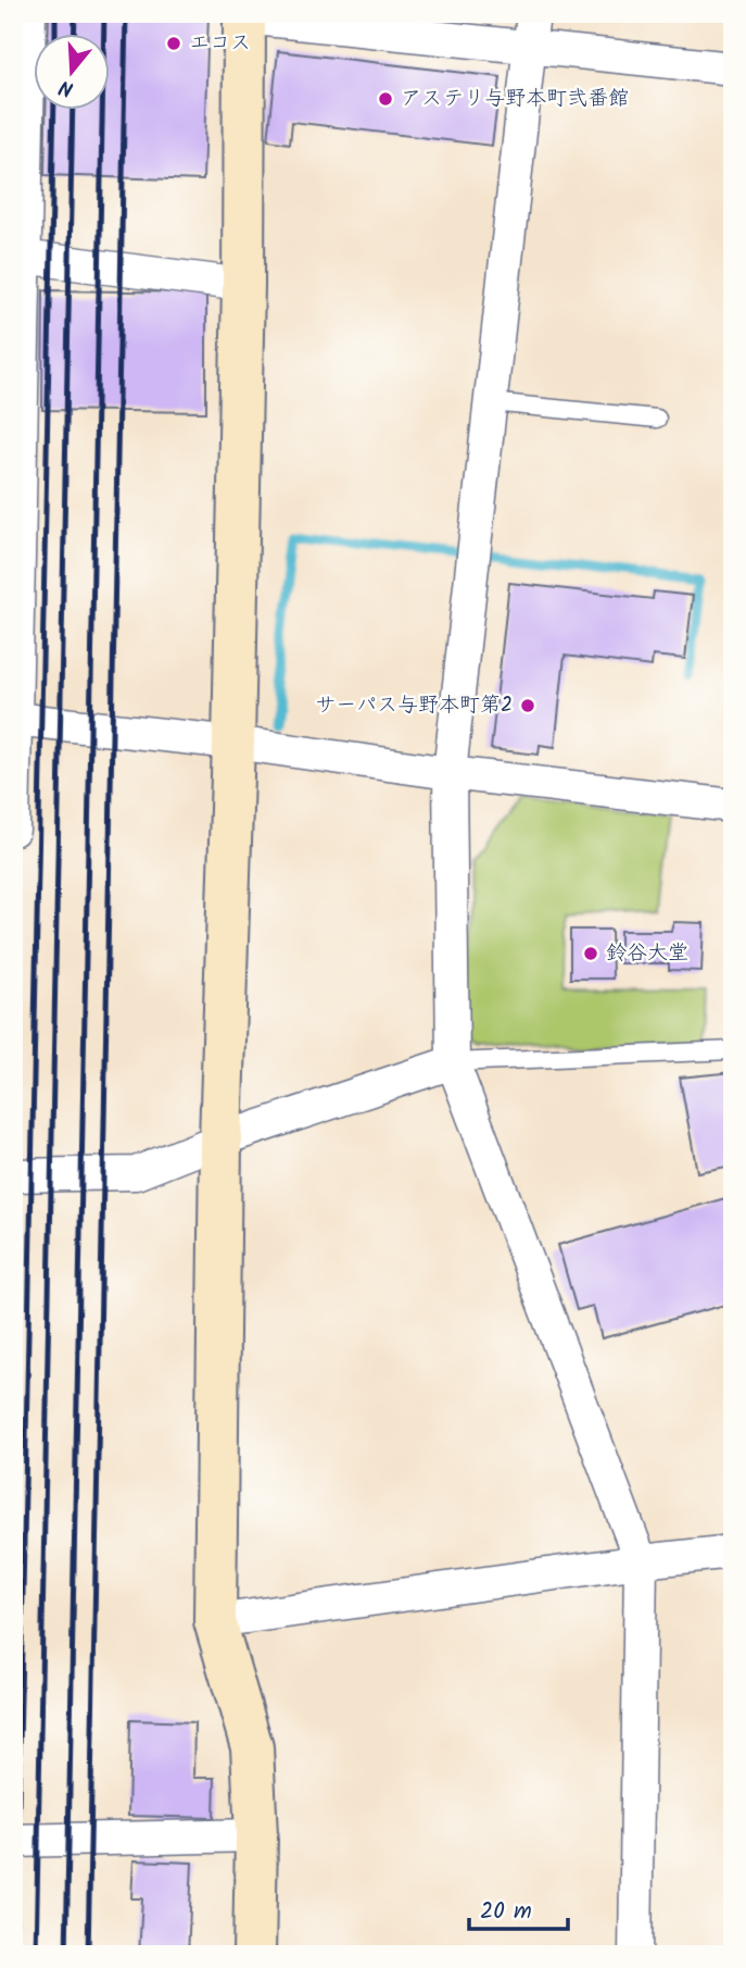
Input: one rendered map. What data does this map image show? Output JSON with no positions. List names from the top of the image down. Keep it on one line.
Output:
{"places":["エコス","アステリ与野本町弐番館","サーパス与野本町第2","鈴谷大堂"],"scale_bar":"20 m","north":"bottom"}
